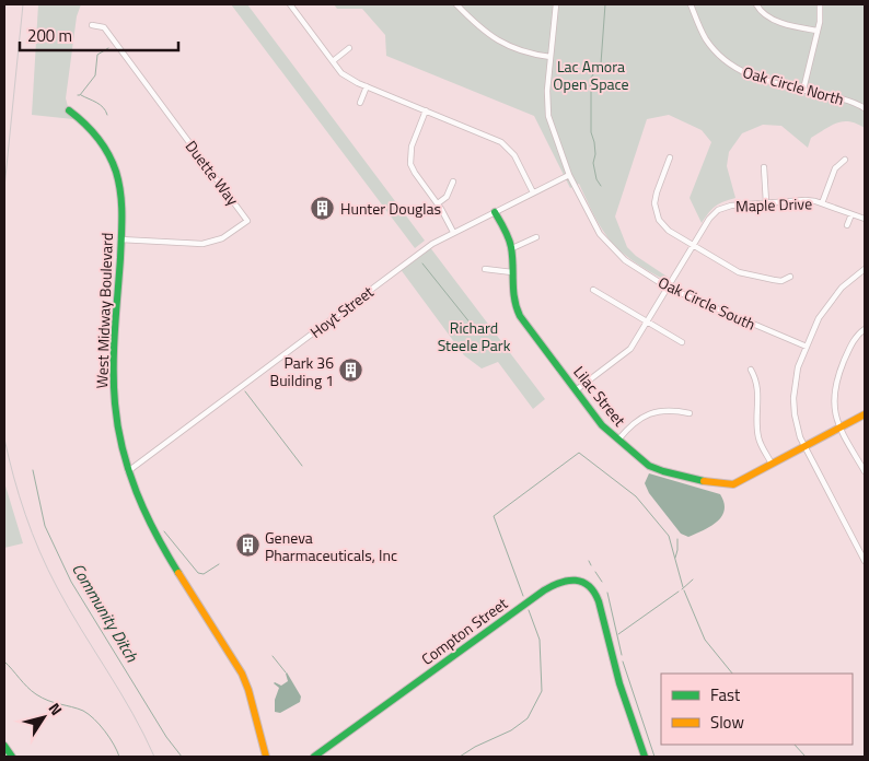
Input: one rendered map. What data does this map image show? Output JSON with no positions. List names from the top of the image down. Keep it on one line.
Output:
{"streets":{"street":["Oak Circle North","Duette Way","Maple Drive","Oak Circle South","West Midway Boulevard","Hoyt Street","Lilac Street","Compton Street"]},"crossings":[["Duette Way","West Midway Boulevard"],["Maple Drive","Oak Circle South"],["Maple Drive","Lilac Street"],["Oak Circle South","Hoyt Street"],["West Midway Boulevard","Hoyt Street"],["Hoyt Street","Lilac Street"]],"water":["Community Ditch"],"parks":["Lac Amora Open Space","Richard Steele Park"],"places":{"building":["Hunter Douglas","Park 36 Building 1","Geneva Pharmaceuticals, Inc"]},"legend":["Fast","Slow"],"scale_bar":"200 m","north":"top right"}
